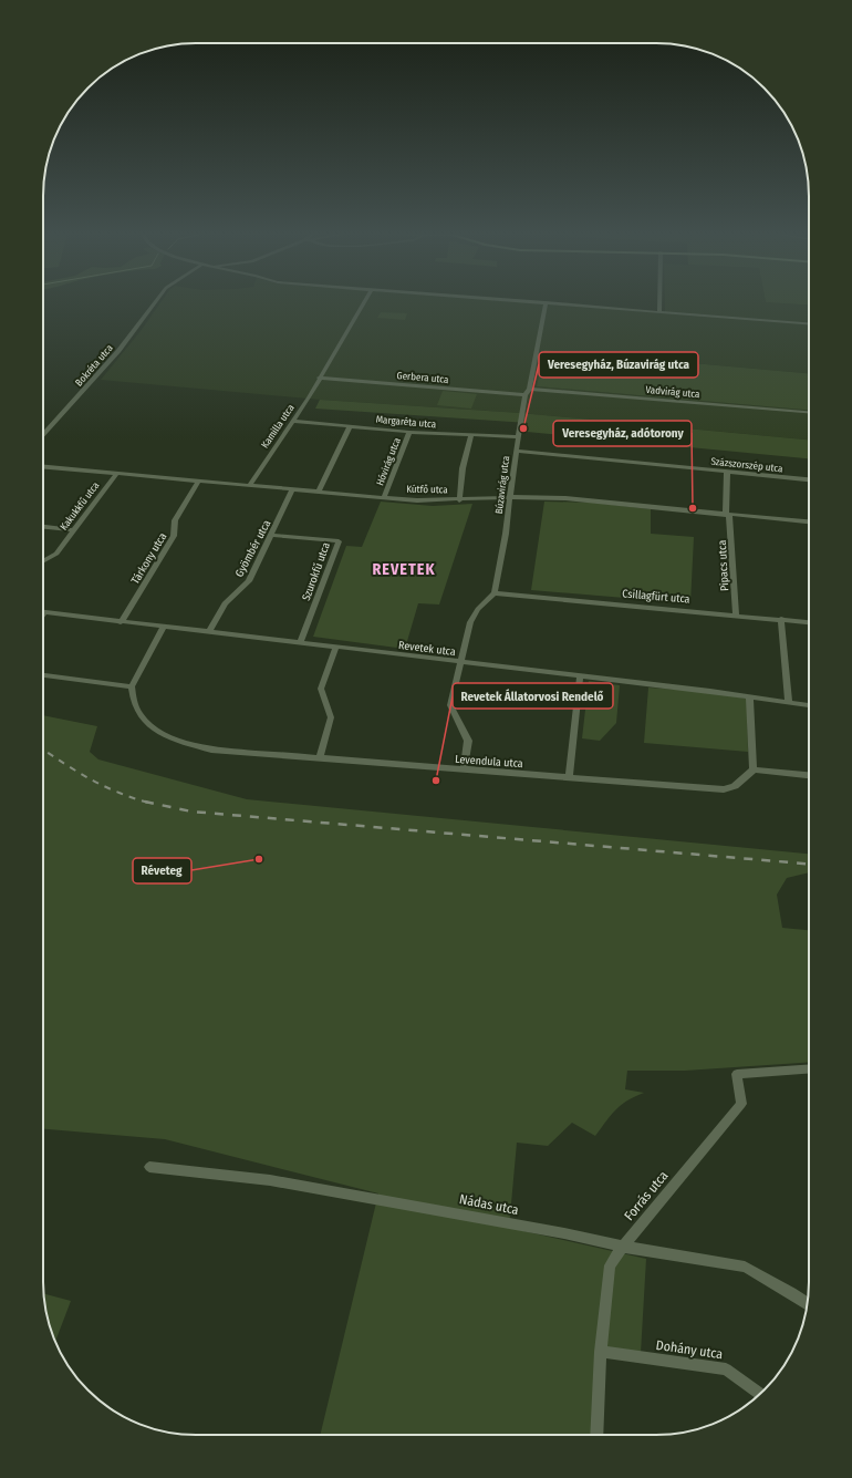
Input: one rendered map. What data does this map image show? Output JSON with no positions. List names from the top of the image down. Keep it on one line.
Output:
{"streets":{"street":["Bokréta utca","Gerbera utca","Vadvirág utca","Margaréta utca","Kamilla utca","Hóvirág utca","Százszorszép utca","Búzavirág utca","Kútfő utca","Kakukkfű utca","Gyömbér utca","Tárkony utca","Pipacs utca","Szurokfű utca","Csillagfürt utca","Revetek utca","Levendula utca","Forrás utca","Nádas utca","Dohány utca"]},"crossings":[["Gerbera utca","Kamilla utca"],["Gerbera utca","Búzavirág utca"],["Vadvirág utca","Búzavirág utca"],["Margaréta utca","Kamilla utca"],["Margaréta utca","Hóvirág utca"],["Margaréta utca","Búzavirág utca"],["Kamilla utca","Kútfő utca"],["Hóvirág utca","Kútfő utca"],["Százszorszép utca","Búzavirág utca"],["Százszorszép utca","Pipacs utca"],["Búzavirág utca","Kútfő utca"],["Búzavirág utca","Csillagfürt utca"],["Kútfő utca","Kakukkfű utca"],["Kútfő utca","Gyömbér utca"],["Kútfő utca","Tárkony utca"],["Kútfő utca","Pipacs utca"],["Gyömbér utca","Szurokfű utca"],["Gyömbér utca","Revetek utca"],["Tárkony utca","Revetek utca"],["Pipacs utca","Csillagfürt utca"],["Szurokfű utca","Revetek utca"],["Forrás utca","Nádas utca"],["Forrás utca","Dohány utca"]],"districts":["REVETEK"],"places":["Veresegyház, Búzavirág utca","Veresegyház, adótorony","Revetek Állatorvosi Rendelő","Réveteg"]}
